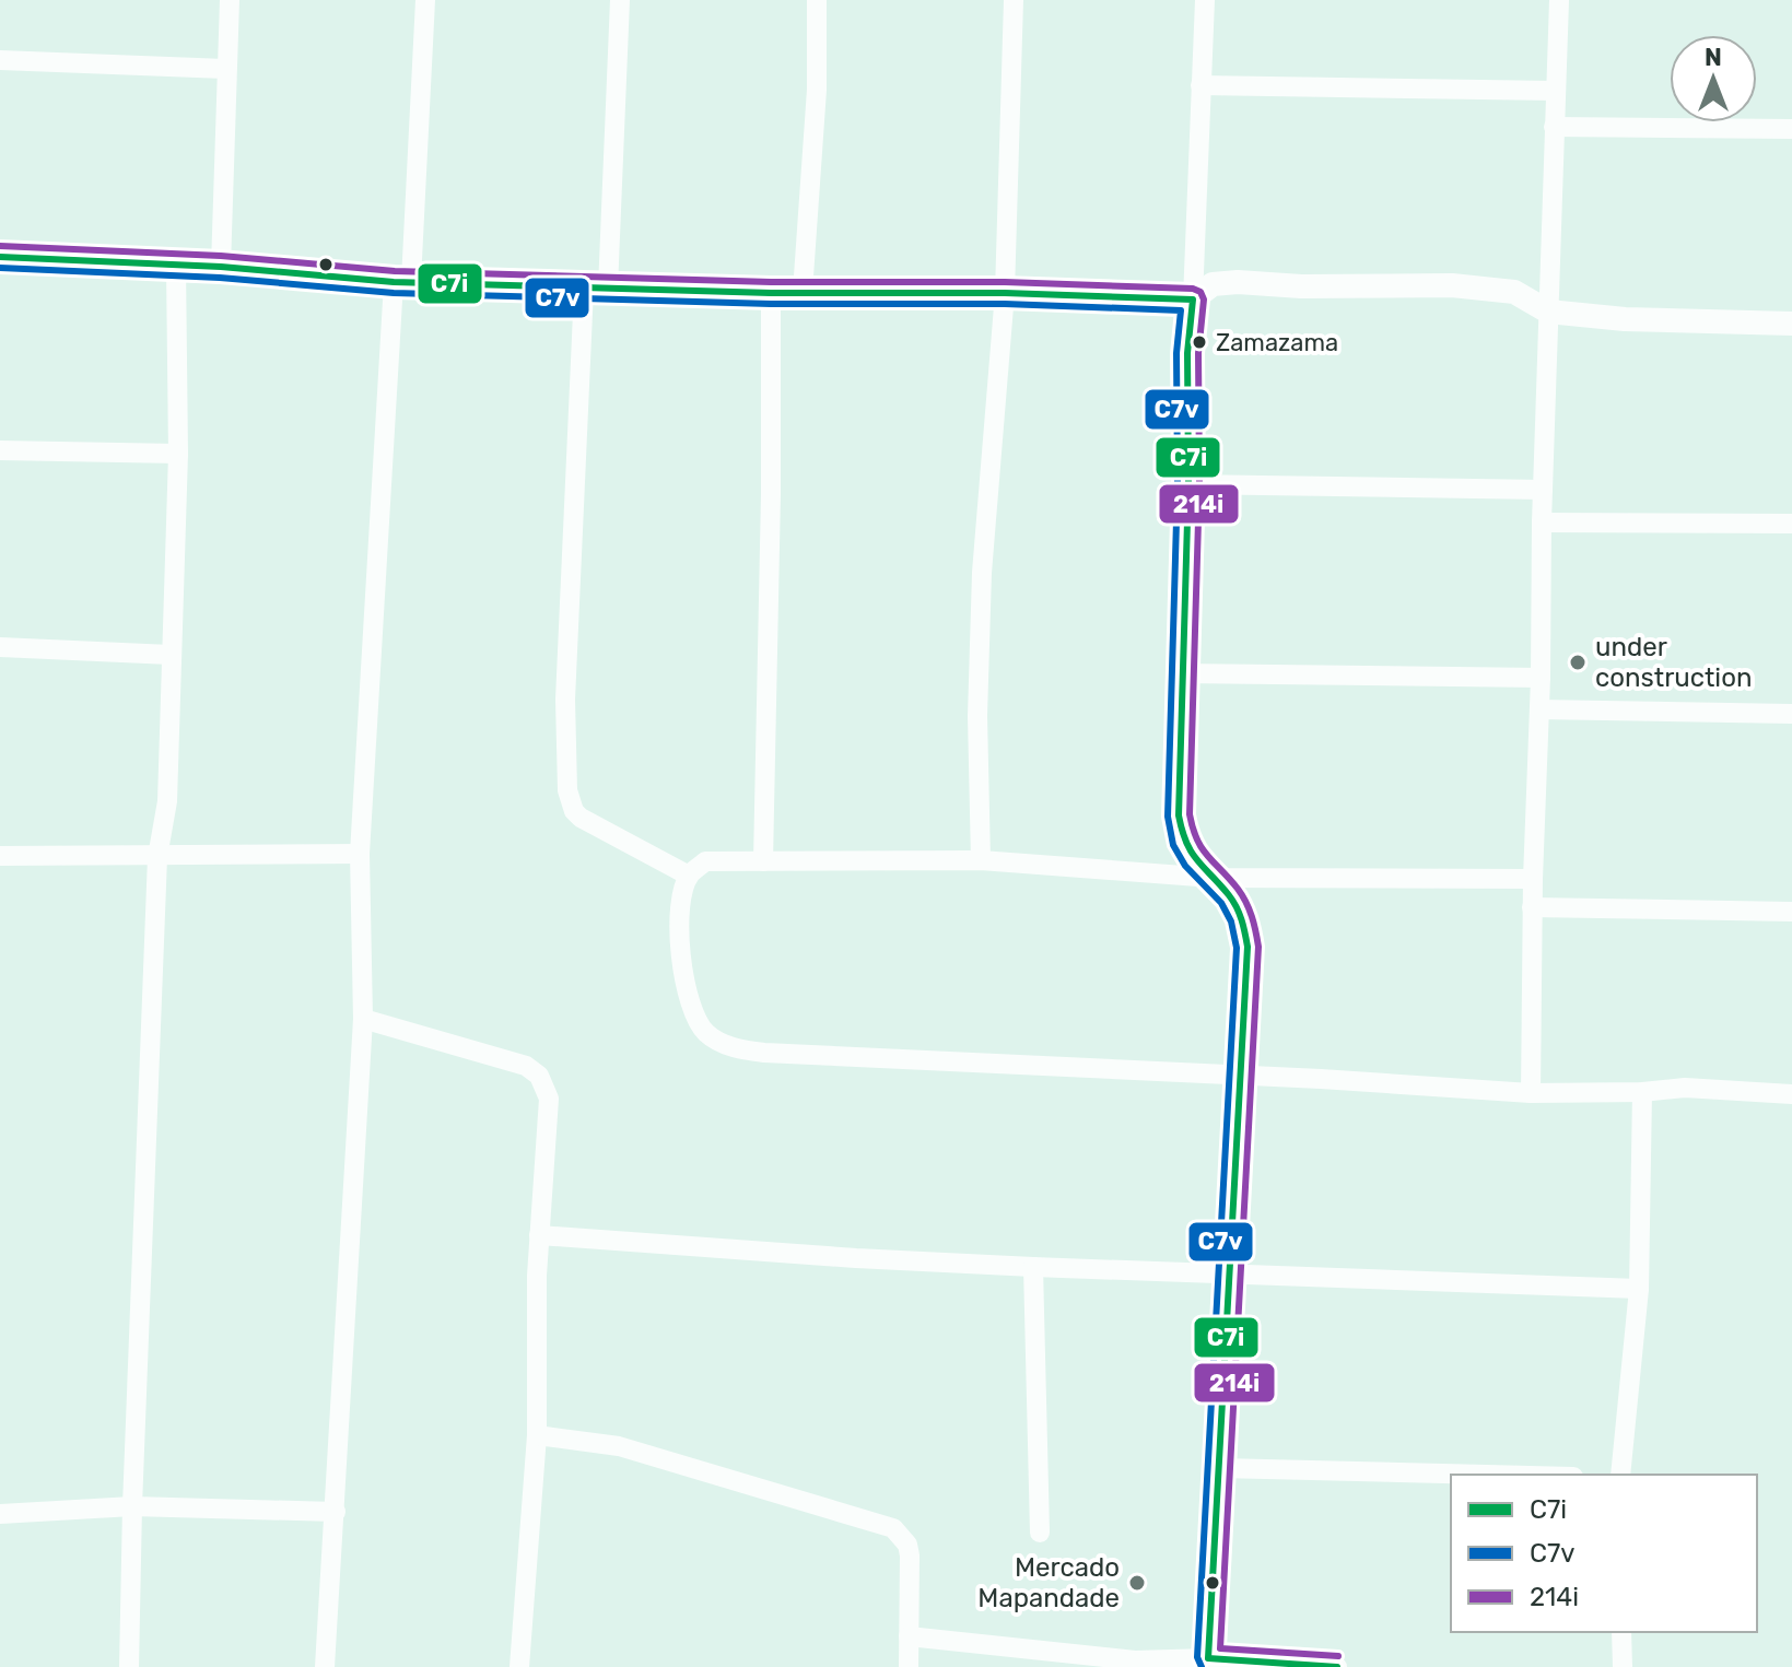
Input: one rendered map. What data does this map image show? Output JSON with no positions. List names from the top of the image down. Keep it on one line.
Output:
{"places":["Zamazama","under construction","Mercado Mapandade"],"lines":["transit line 214i","transit line C7i","transit line C7v"],"legend":["C7i","C7v","214i"],"north":"top"}
